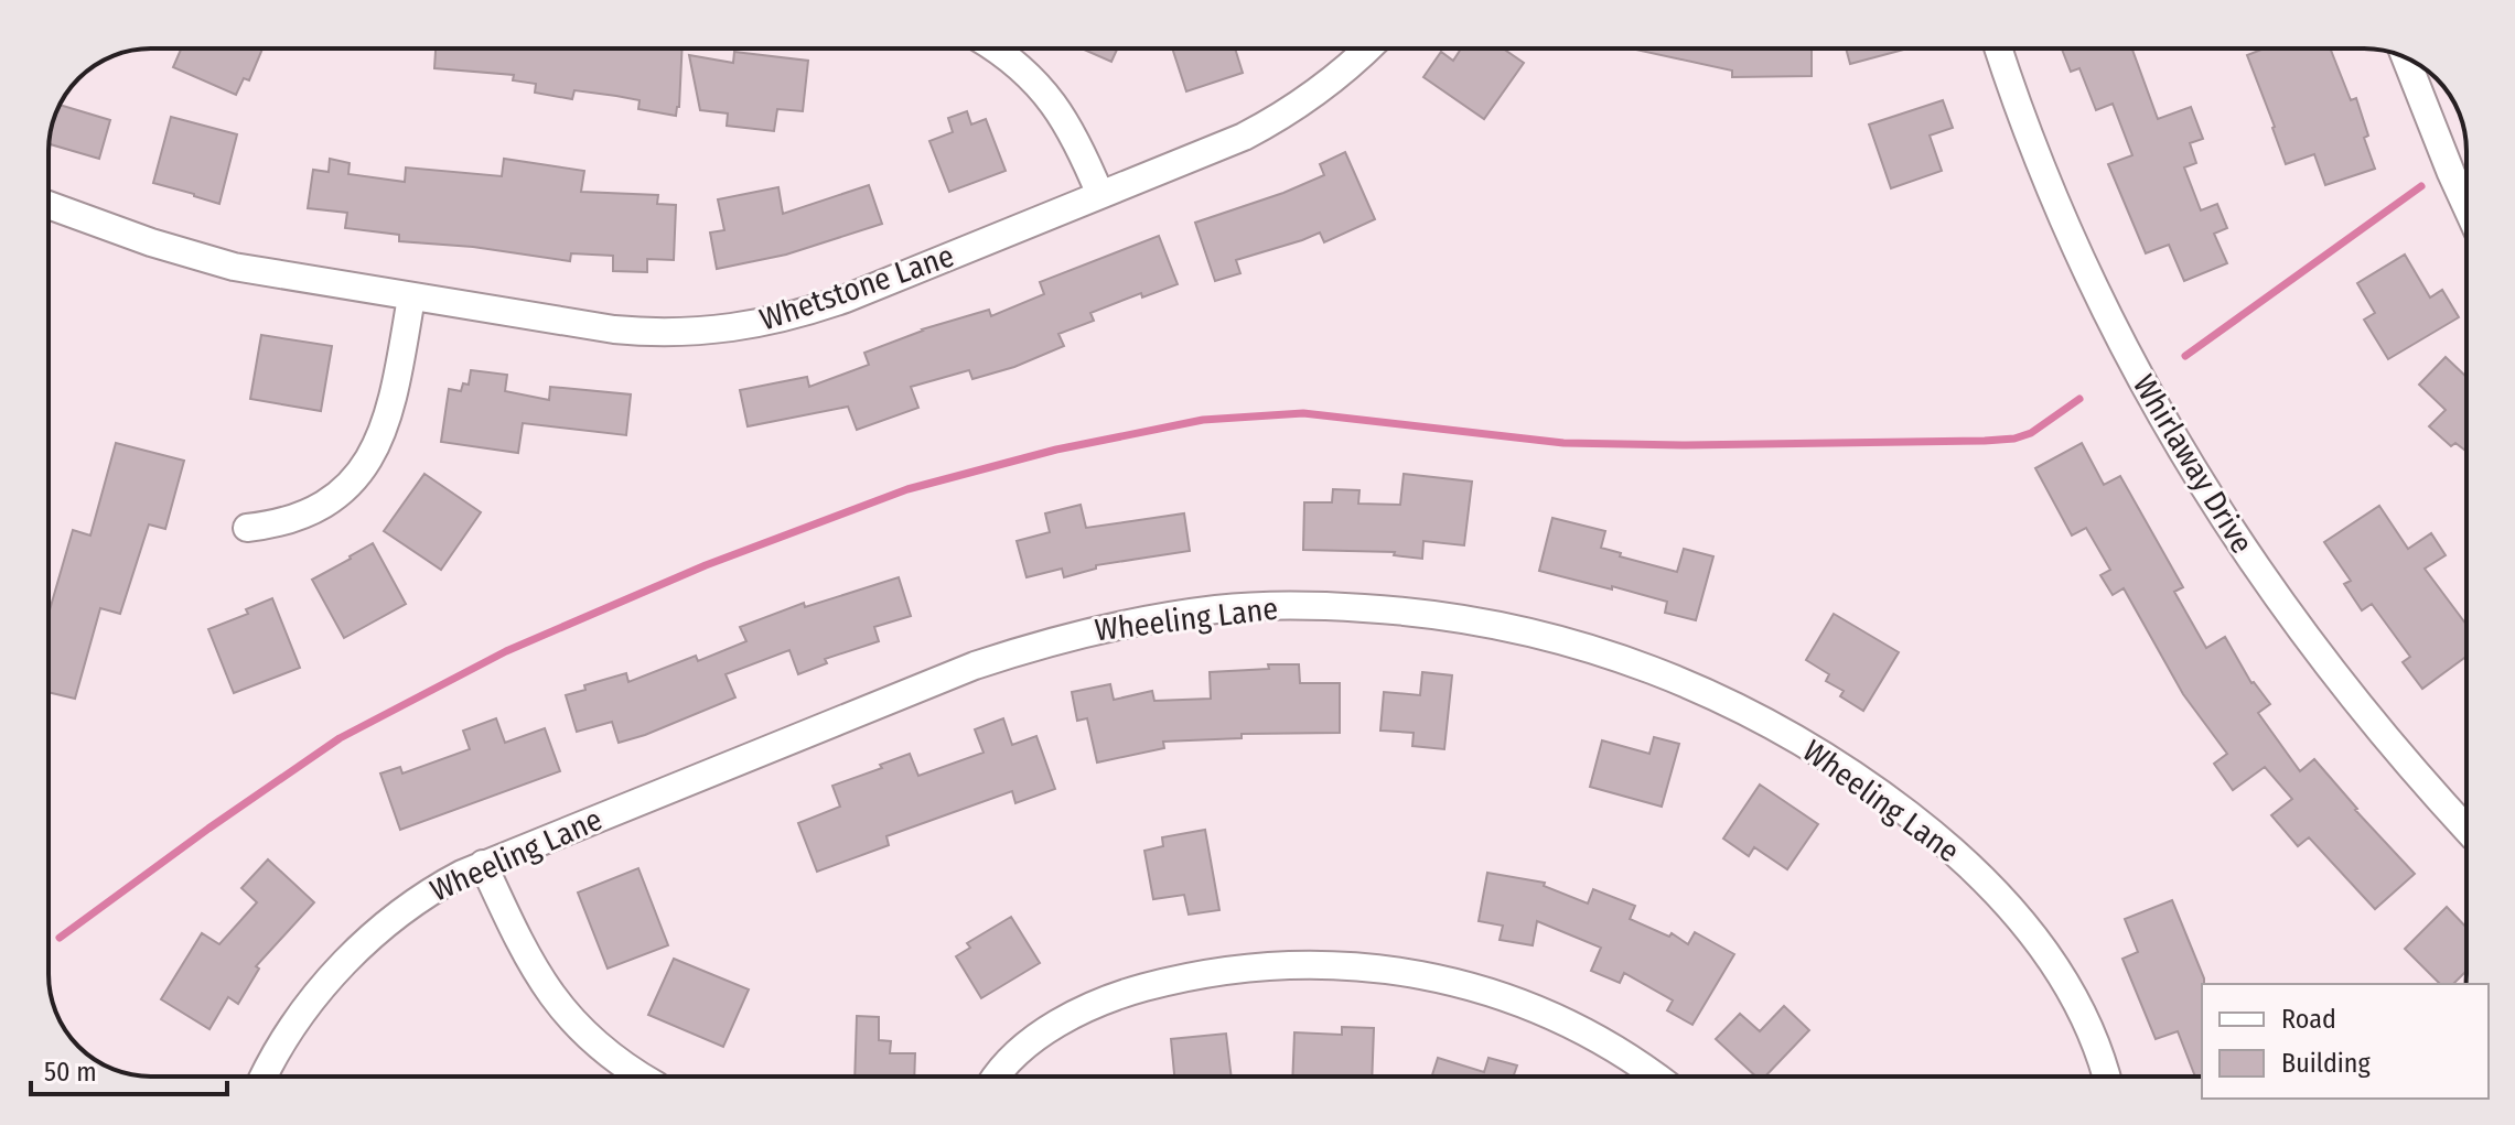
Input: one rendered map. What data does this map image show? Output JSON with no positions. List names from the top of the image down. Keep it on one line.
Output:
{"streets":{"street":["Whetstone Lane","Whirlaway Drive","Wheeling Lane"]},"legend":["Road","Building"],"scale_bar":"50 m"}
